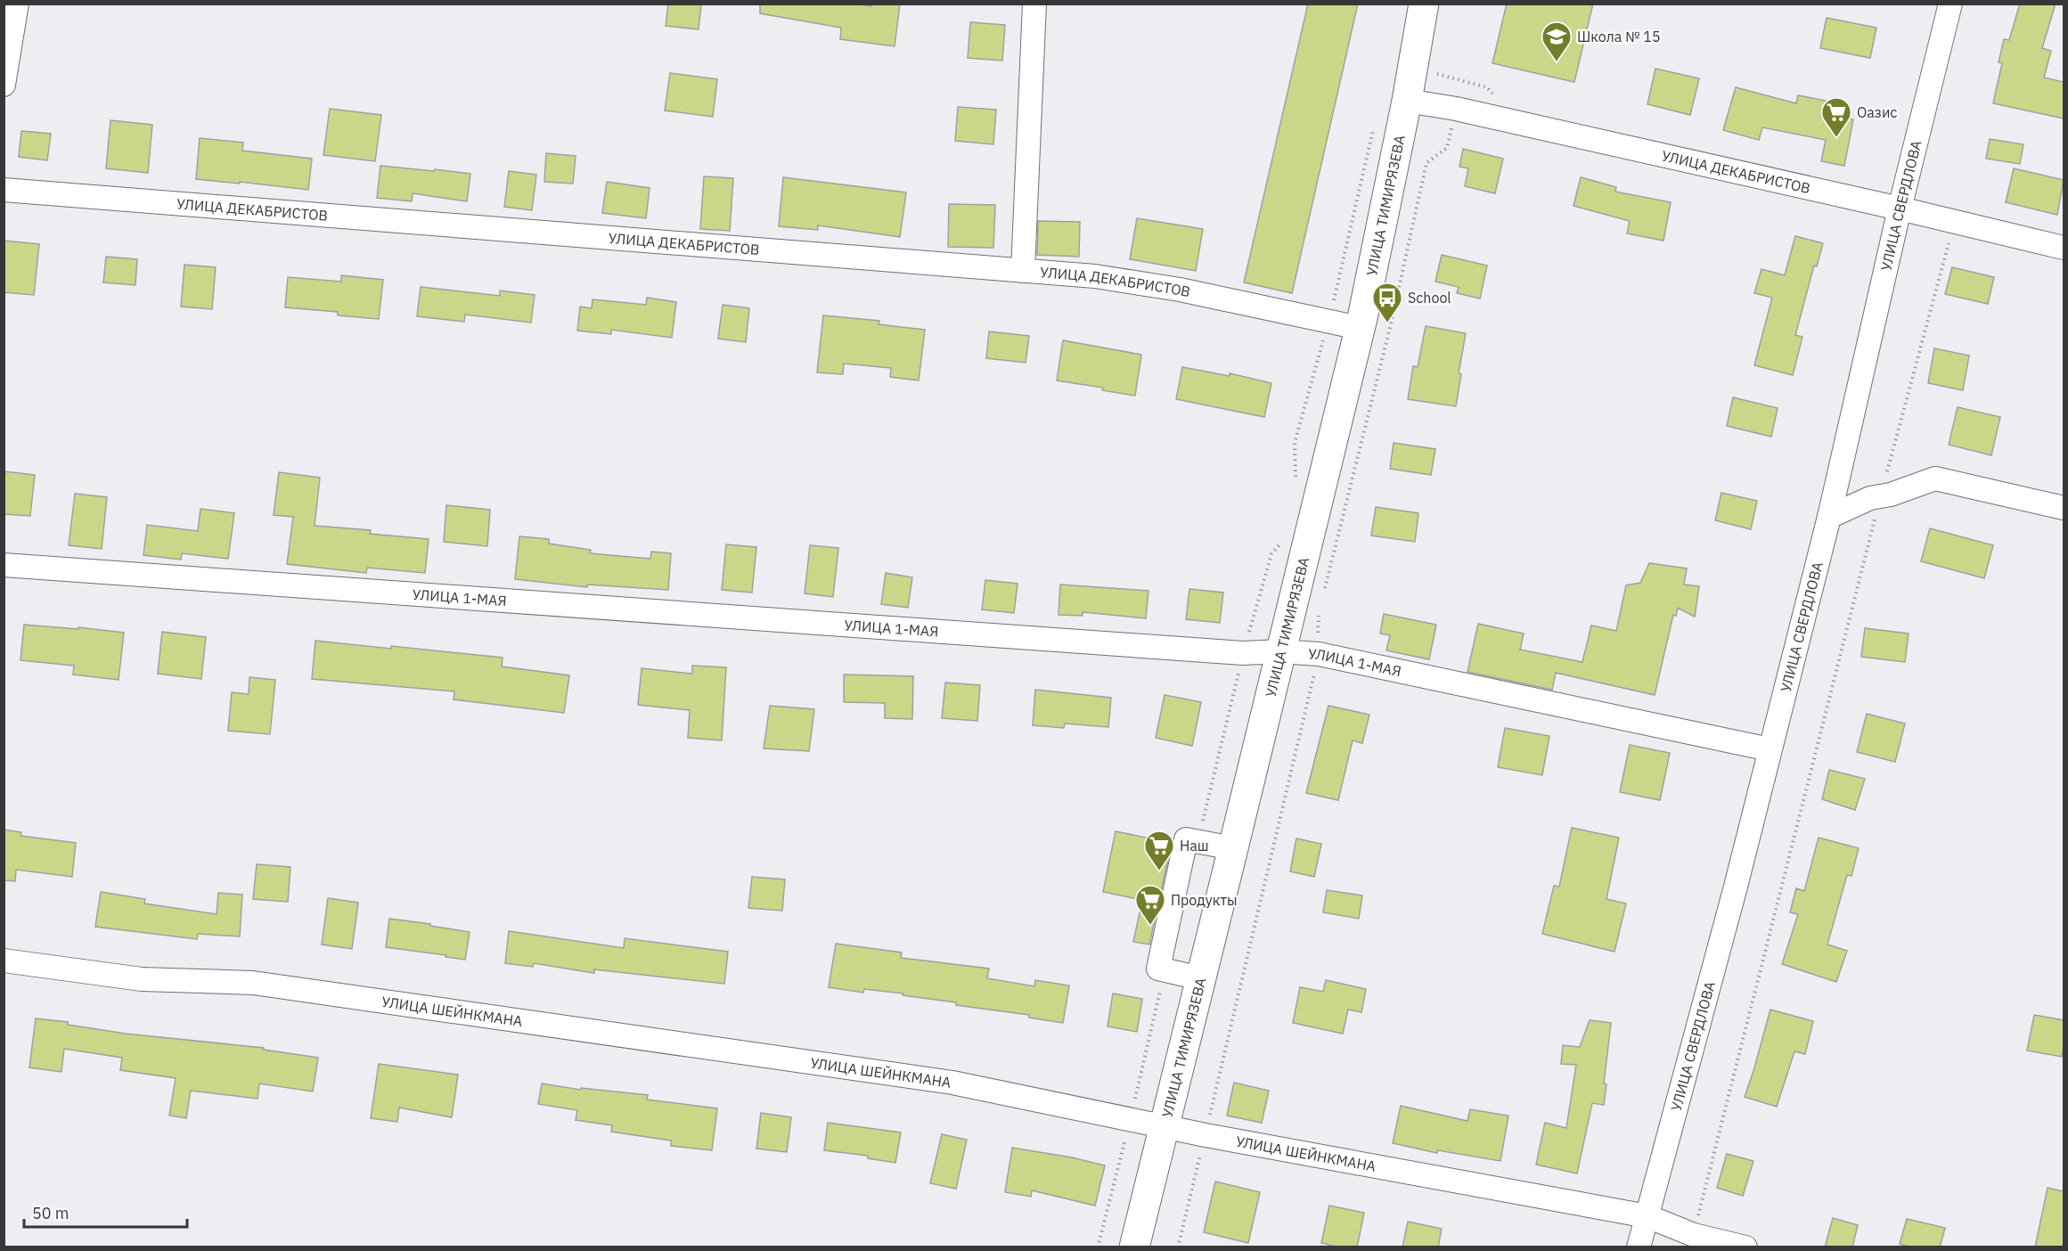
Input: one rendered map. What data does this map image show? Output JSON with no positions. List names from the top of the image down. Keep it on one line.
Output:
{"streets":{"main road":["УЛИЦА ТИМИРЯЗЕВА"],"street":["УЛИЦА ДЕКАБРИСТОВ","УЛИЦА СВЕРДЛОВА","УЛИЦА 1-МАЯ","УЛИЦА ШЕЙНКМАНА"]},"crossings":[["УЛИЦА ДЕКАБРИСТОВ","УЛИЦА ТИМИРЯЗЕВА"],["УЛИЦА ДЕКАБРИСТОВ","УЛИЦА СВЕРДЛОВА"],["УЛИЦА ТИМИРЯЗЕВА","УЛИЦА 1-МАЯ"],["УЛИЦА ТИМИРЯЗЕВА","УЛИЦА ШЕЙНКМАНА"],["УЛИЦА СВЕРДЛОВА","УЛИЦА 1-МАЯ"],["УЛИЦА СВЕРДЛОВА","УЛИЦА ШЕЙНКМАНА"]],"places":{"school or university":["Школа № 15"],"supermarket":["Оазис","Наш","Продукты"],"bus stop":["School"]},"scale_bar":"50 m"}
